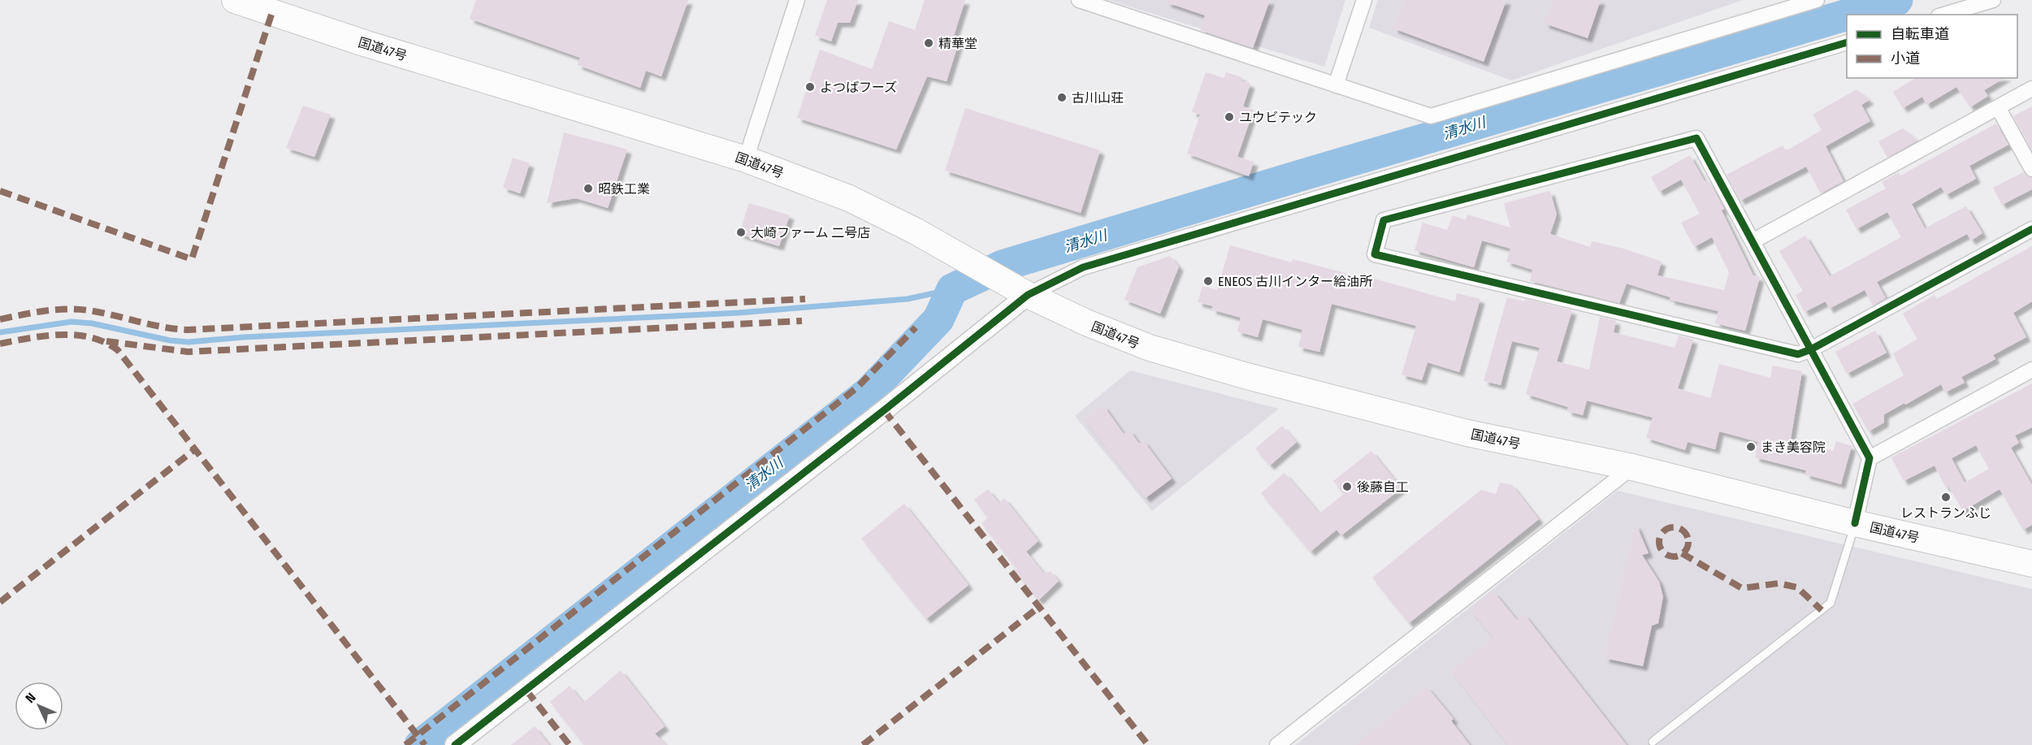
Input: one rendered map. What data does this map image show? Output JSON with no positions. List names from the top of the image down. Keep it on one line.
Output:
{"streets":{"highway":["国道47号"]},"water":["清水川"],"places":["精華堂","よつばフーズ","古川山荘","ユウビテック","昭鉄工業","大崎ファーム 二号店","ENEOS 古川インター給油所","まき美容院","後藤自工","レストランふじ"],"legend":["自転車道","小道"],"north":"top left"}
